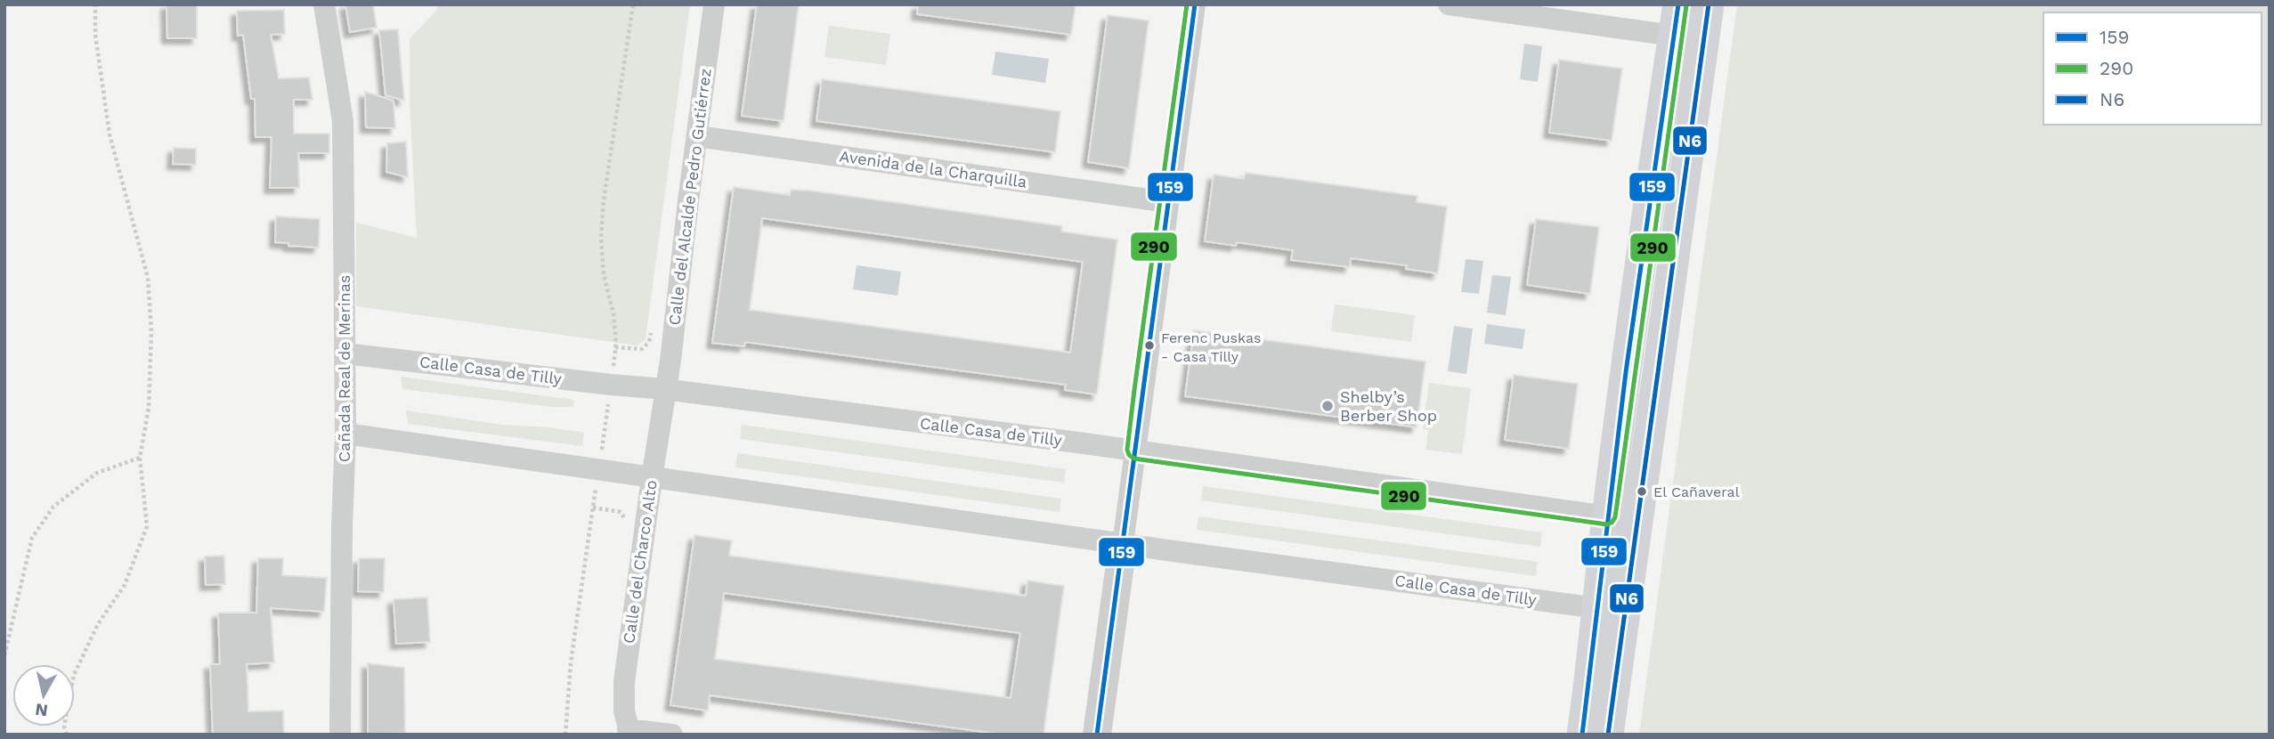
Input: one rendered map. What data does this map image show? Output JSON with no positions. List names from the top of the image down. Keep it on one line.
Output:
{"streets":{"street":["Avenida de la Charquilla","Calle del Alcalde Pedro Gutiérrez","Cañada Real de Merinas","Calle Casa de Tilly","Calle del Charco Alto"]},"crossings":[["Avenida de la Charquilla","Calle del Alcalde Pedro Gutiérrez"],["Calle del Alcalde Pedro Gutiérrez","Calle Casa de Tilly"],["Calle del Alcalde Pedro Gutiérrez","Calle del Charco Alto"],["Cañada Real de Merinas","Calle Casa de Tilly"],["Calle Casa de Tilly","Calle del Charco Alto"]],"places":["Ferenc Puskas - Casa Tilly","Shelby’s Berber Shop","El Cañaveral"],"lines":["transit line 159","transit line 290","transit line N6"],"legend":["159","290","N6"],"north":"bottom"}
